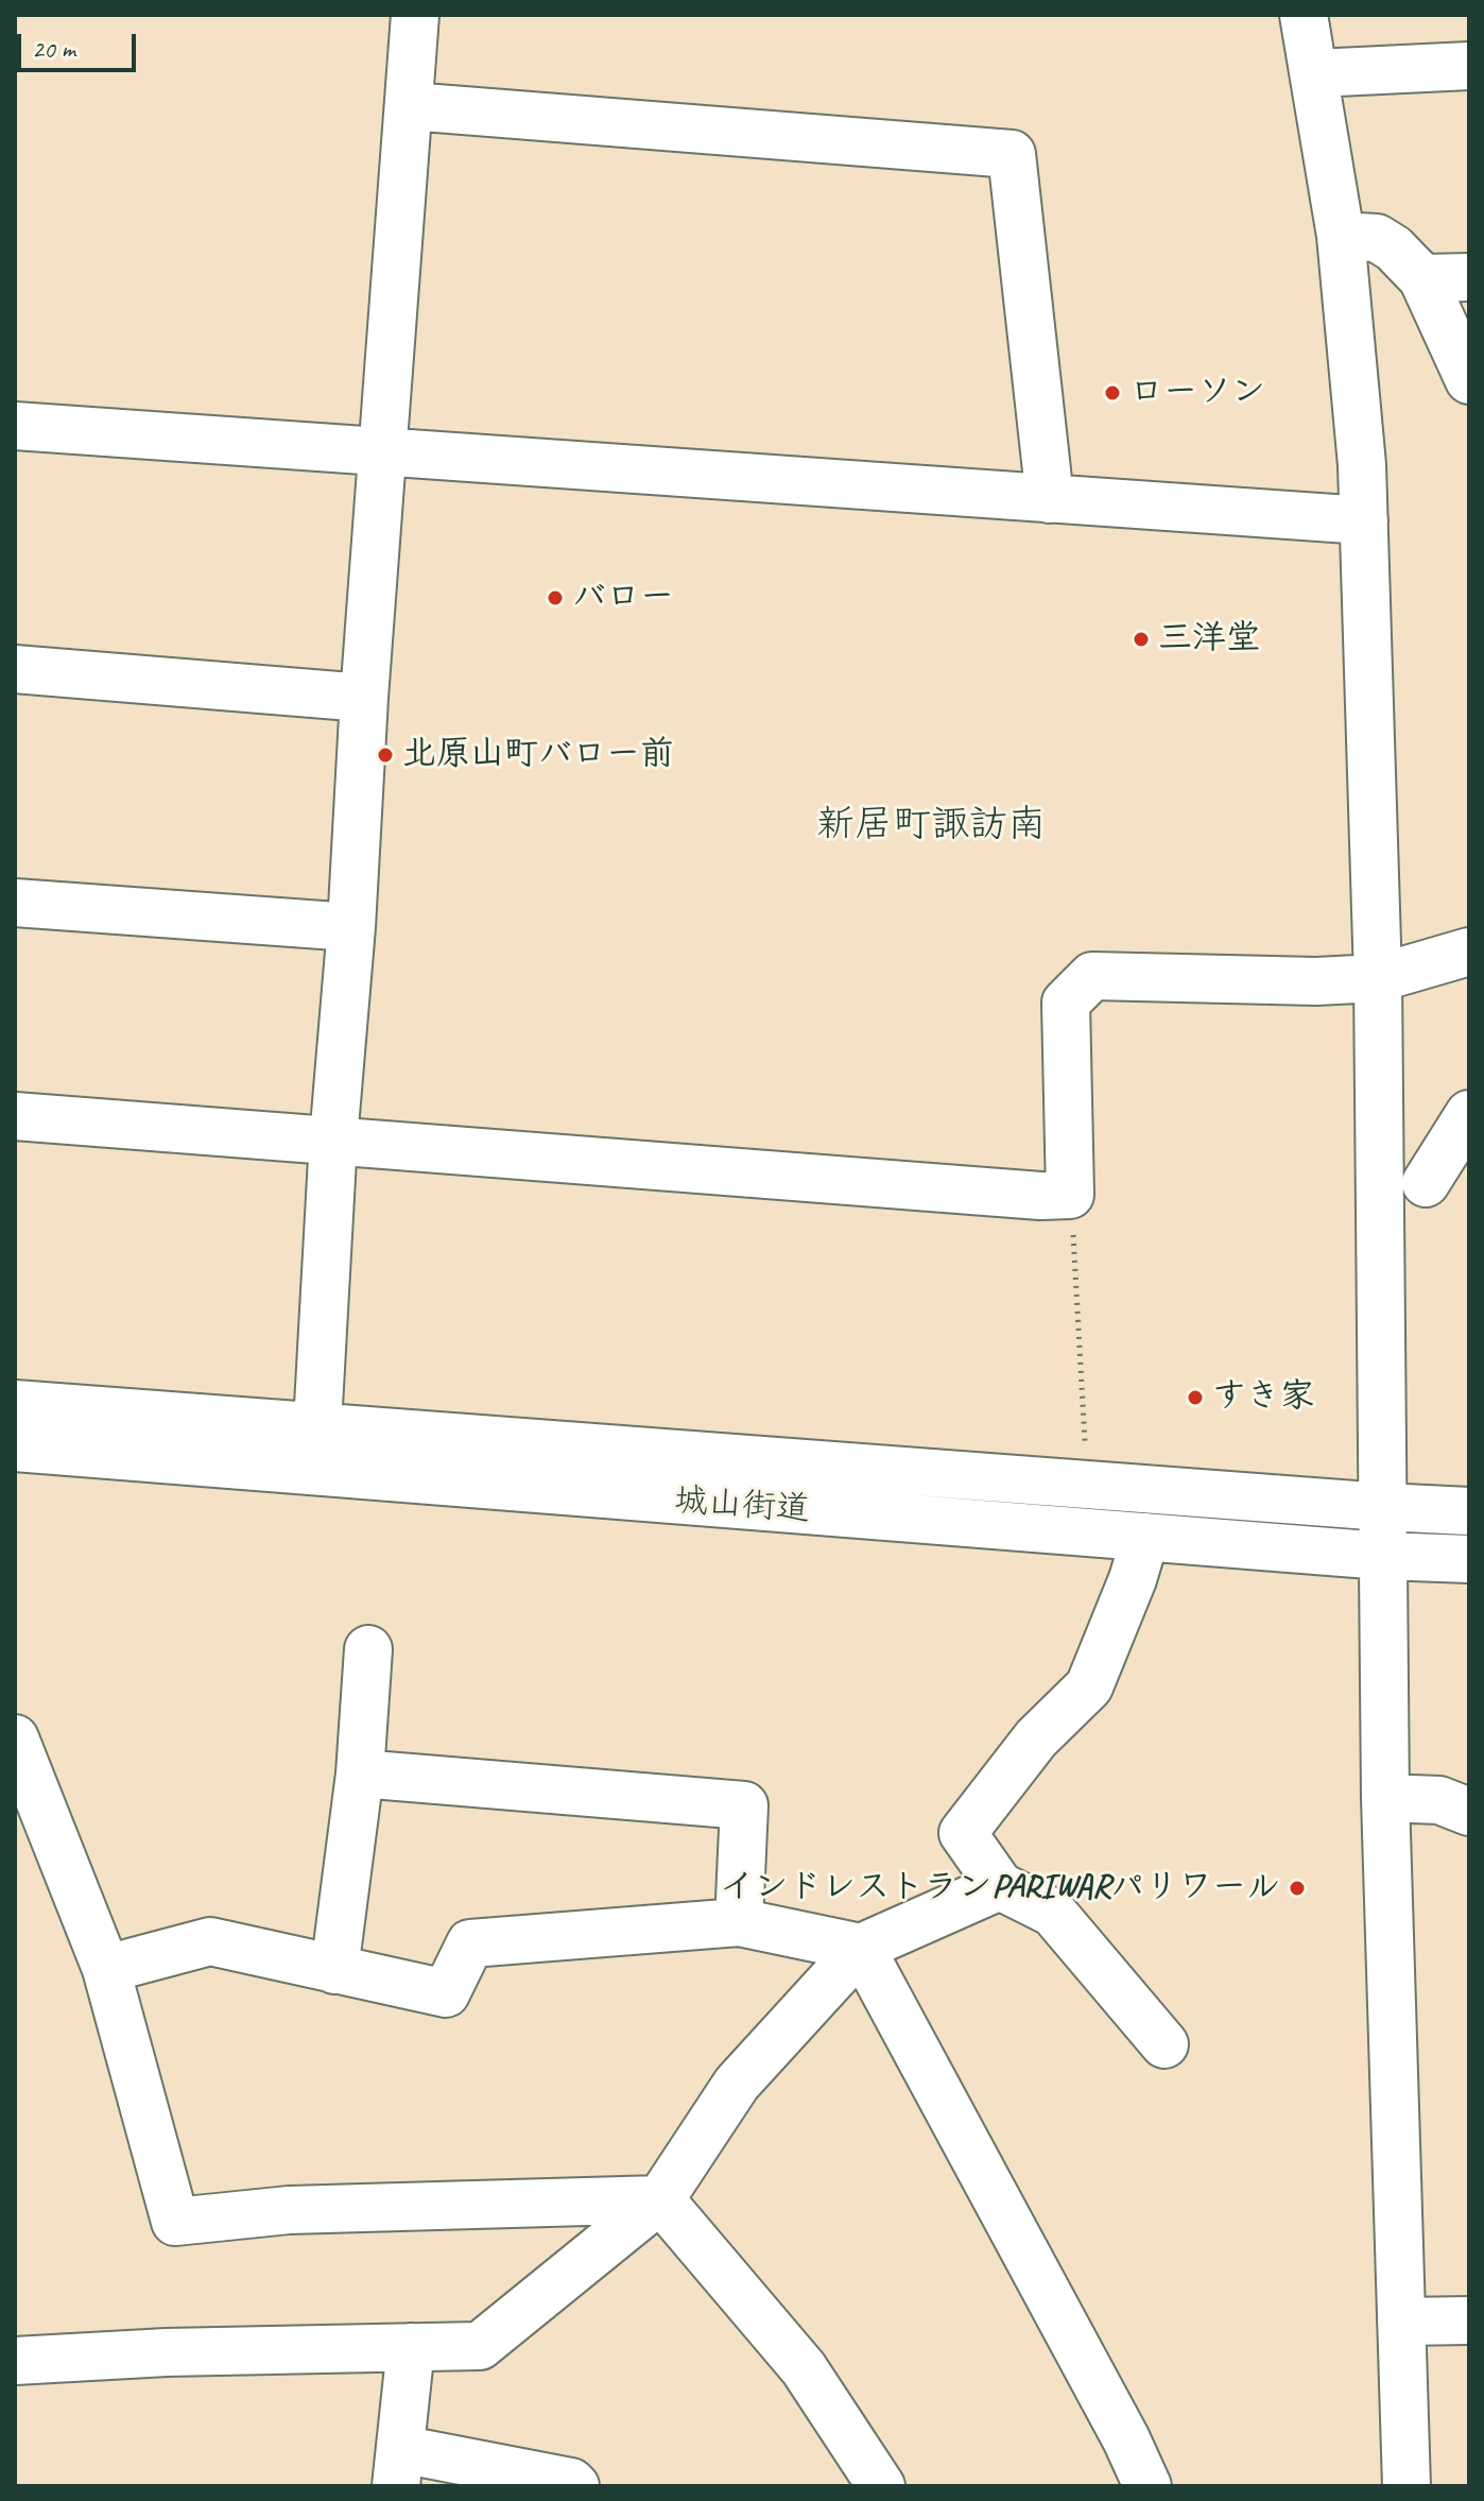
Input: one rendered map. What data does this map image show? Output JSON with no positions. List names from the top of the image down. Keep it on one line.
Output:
{"streets":{"street":["城山街道"]},"districts":["新居町諏訪南"],"places":["ローソン","バロー","三洋堂","北原山町バロー前","すき家","インドレストランPARIWARパリワール"],"scale_bar":"20 m"}
